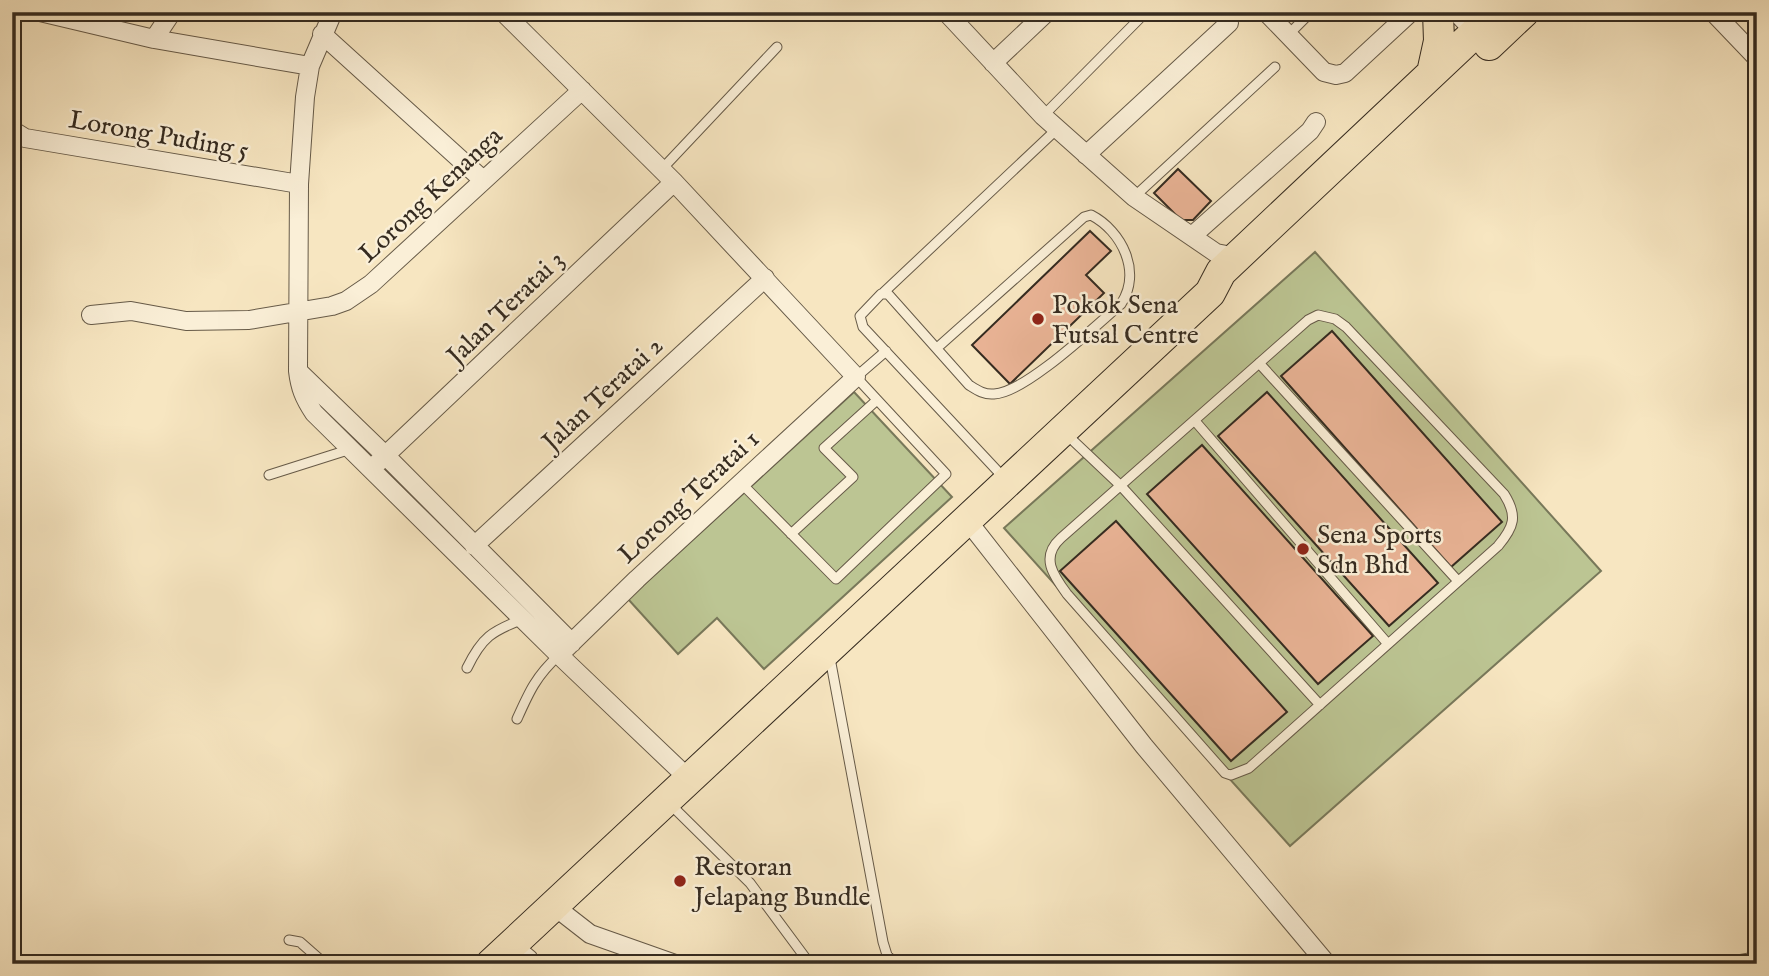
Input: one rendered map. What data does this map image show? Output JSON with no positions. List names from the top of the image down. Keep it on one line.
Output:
{"streets":{"street":["Lorong Puding 5","Lorong Kenanga","Jalan Teratai 3","Jalan Teratai 2","Lorong Teratai 1"]},"places":["Pokok Sena Futsal Centre","Sena Sports Sdn Bhd","Restoran Jelapang Bundle"]}
